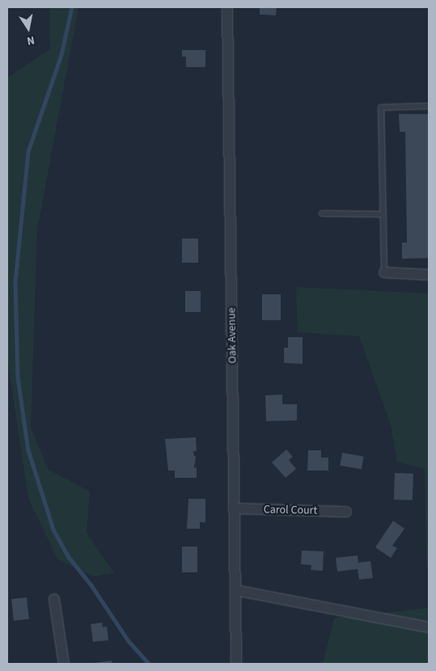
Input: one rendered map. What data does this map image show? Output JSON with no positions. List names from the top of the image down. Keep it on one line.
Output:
{"streets":{"street":["Oak Avenue","Carol Court"]},"crossings":[["Oak Avenue","Carol Court"]],"north":"bottom"}
